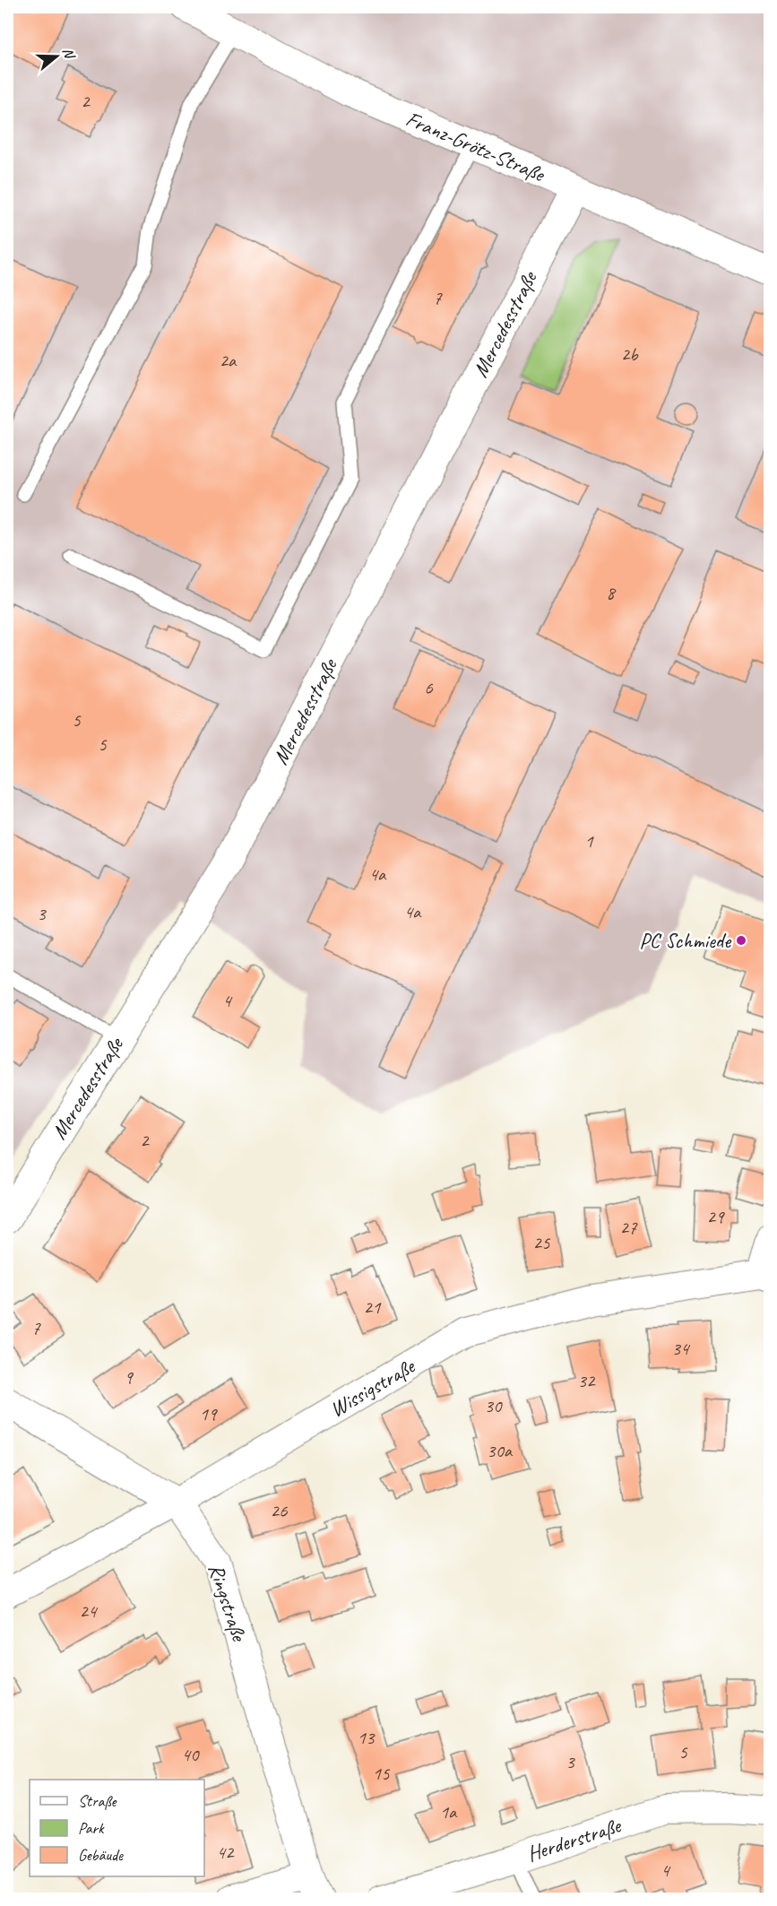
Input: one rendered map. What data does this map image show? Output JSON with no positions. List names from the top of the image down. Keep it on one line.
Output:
{"streets":{"street":["Franz-Grötz-Straße","Mercedesstraße","Wissigstraße","Ringstraße","Herderstraße"]},"crossings":[["Franz-Grötz-Straße","Mercedesstraße"],["Wissigstraße","Ringstraße"]],"places":["PC Schmiede"],"house_numbers":["2","7","2b","2a","8","6","5","5","1","4a","4a","3","4","2","29","27","25","21","7","34","9","32","30","19","30a","26","24","13","5","40","3","15","1a","42","4"],"legend":["Straße","Park","Gebäude"],"north":"right"}
